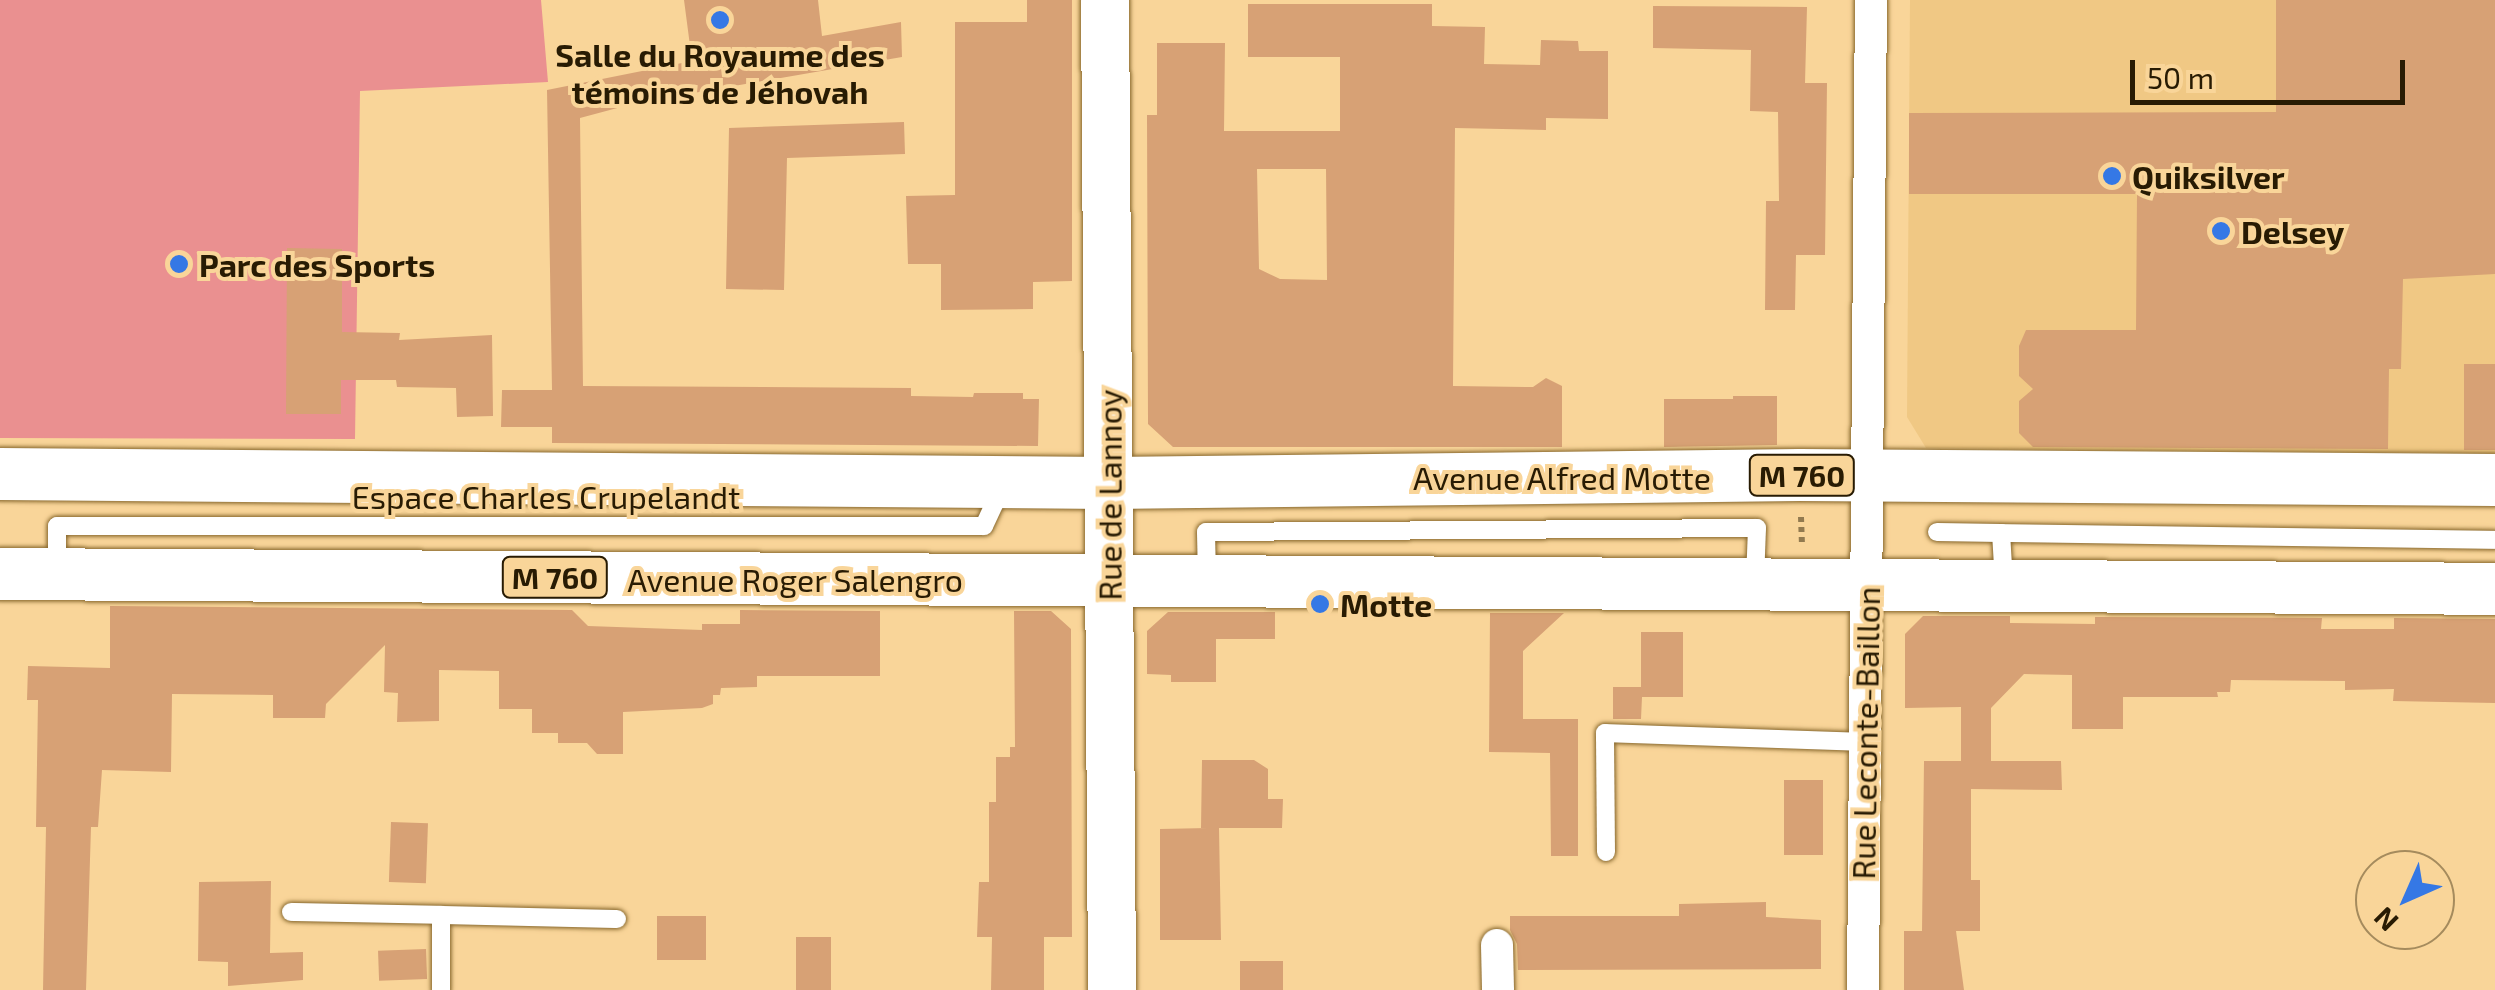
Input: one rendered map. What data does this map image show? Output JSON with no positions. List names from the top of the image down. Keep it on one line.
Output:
{"streets":{"main road":["M 760","Avenue Alfred Motte","Rue de Lannoy","Avenue Roger Salengro"],"street":["Rue Leconte-Baillon"],"lane":["Espace Charles Crupelandt"]},"crossings":[["M 760","Avenue Alfred Motte"],["M 760","Rue de Lannoy"],["M 760","Espace Charles Crupelandt"],["M 760","Avenue Roger Salengro"],["M 760","Rue Leconte-Baillon"],["Avenue Alfred Motte","Rue de Lannoy"],["Avenue Alfred Motte","Rue Leconte-Baillon"],["Rue de Lannoy","Avenue Roger Salengro"],["Espace Charles Crupelandt","Avenue Roger Salengro"]],"places":["Salle du Royaume des témoins de Jéhovah","Quiksilver","Delsey","Parc des Sports","Motte"],"scale_bar":"50 m","north":"bottom left"}
